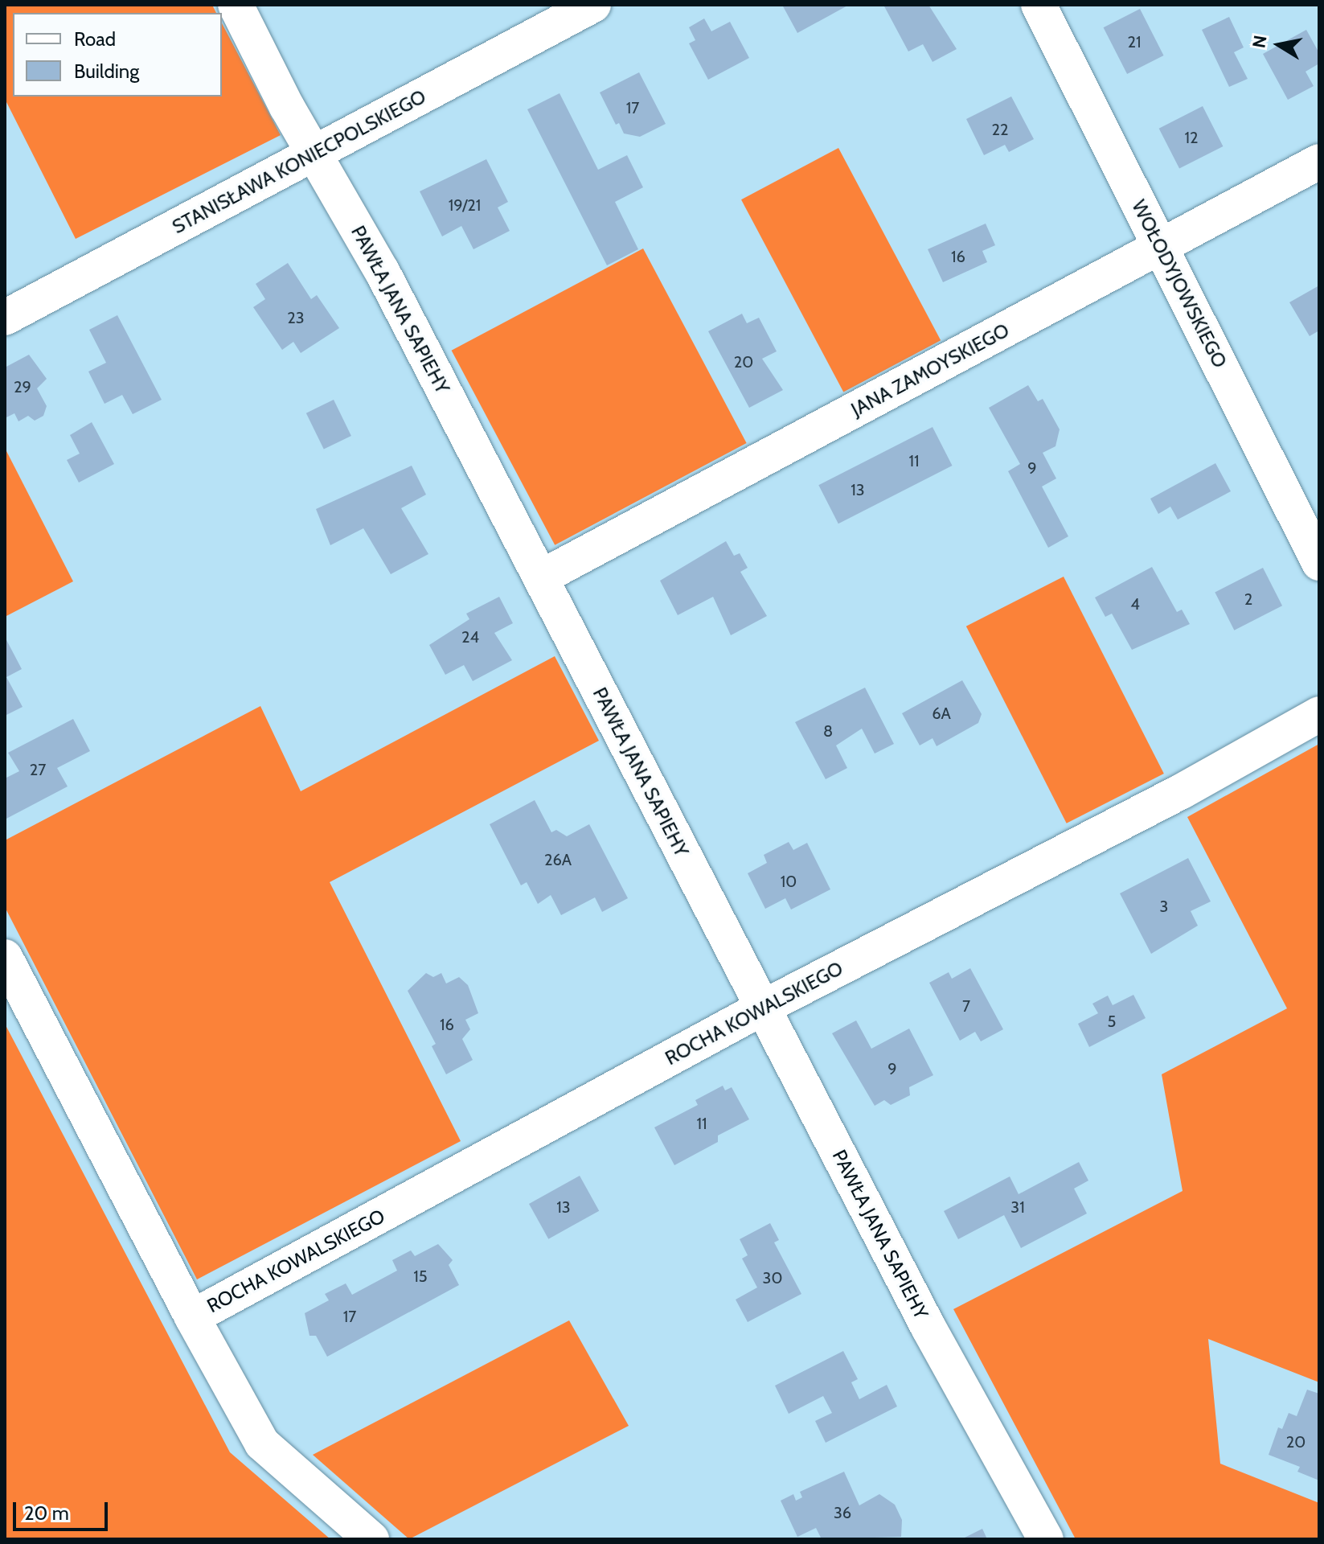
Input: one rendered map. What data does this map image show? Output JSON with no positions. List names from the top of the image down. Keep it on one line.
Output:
{"streets":{"street":["STANISŁAWA KONIECPOLSKIEGO","WOŁODYJOWSKIEGO","PAWŁA JANA SAPIEHY","JANA ZAMOYSKIEGO","ROCHA KOWALSKIEGO"]},"crossings":[["STANISŁAWA KONIECPOLSKIEGO","PAWŁA JANA SAPIEHY"],["WOŁODYJOWSKIEGO","JANA ZAMOYSKIEGO"],["PAWŁA JANA SAPIEHY","JANA ZAMOYSKIEGO"],["PAWŁA JANA SAPIEHY","ROCHA KOWALSKIEGO"]],"house_numbers":["21","17","22","12","19/21","16","23","20","29","11","9","13","2","4","24","6A","8","27","26A","10","3","7","5","16","9","11","13","31","15","30","17","20","36"],"legend":["Road","Building"],"scale_bar":"20 m","north":"left"}
